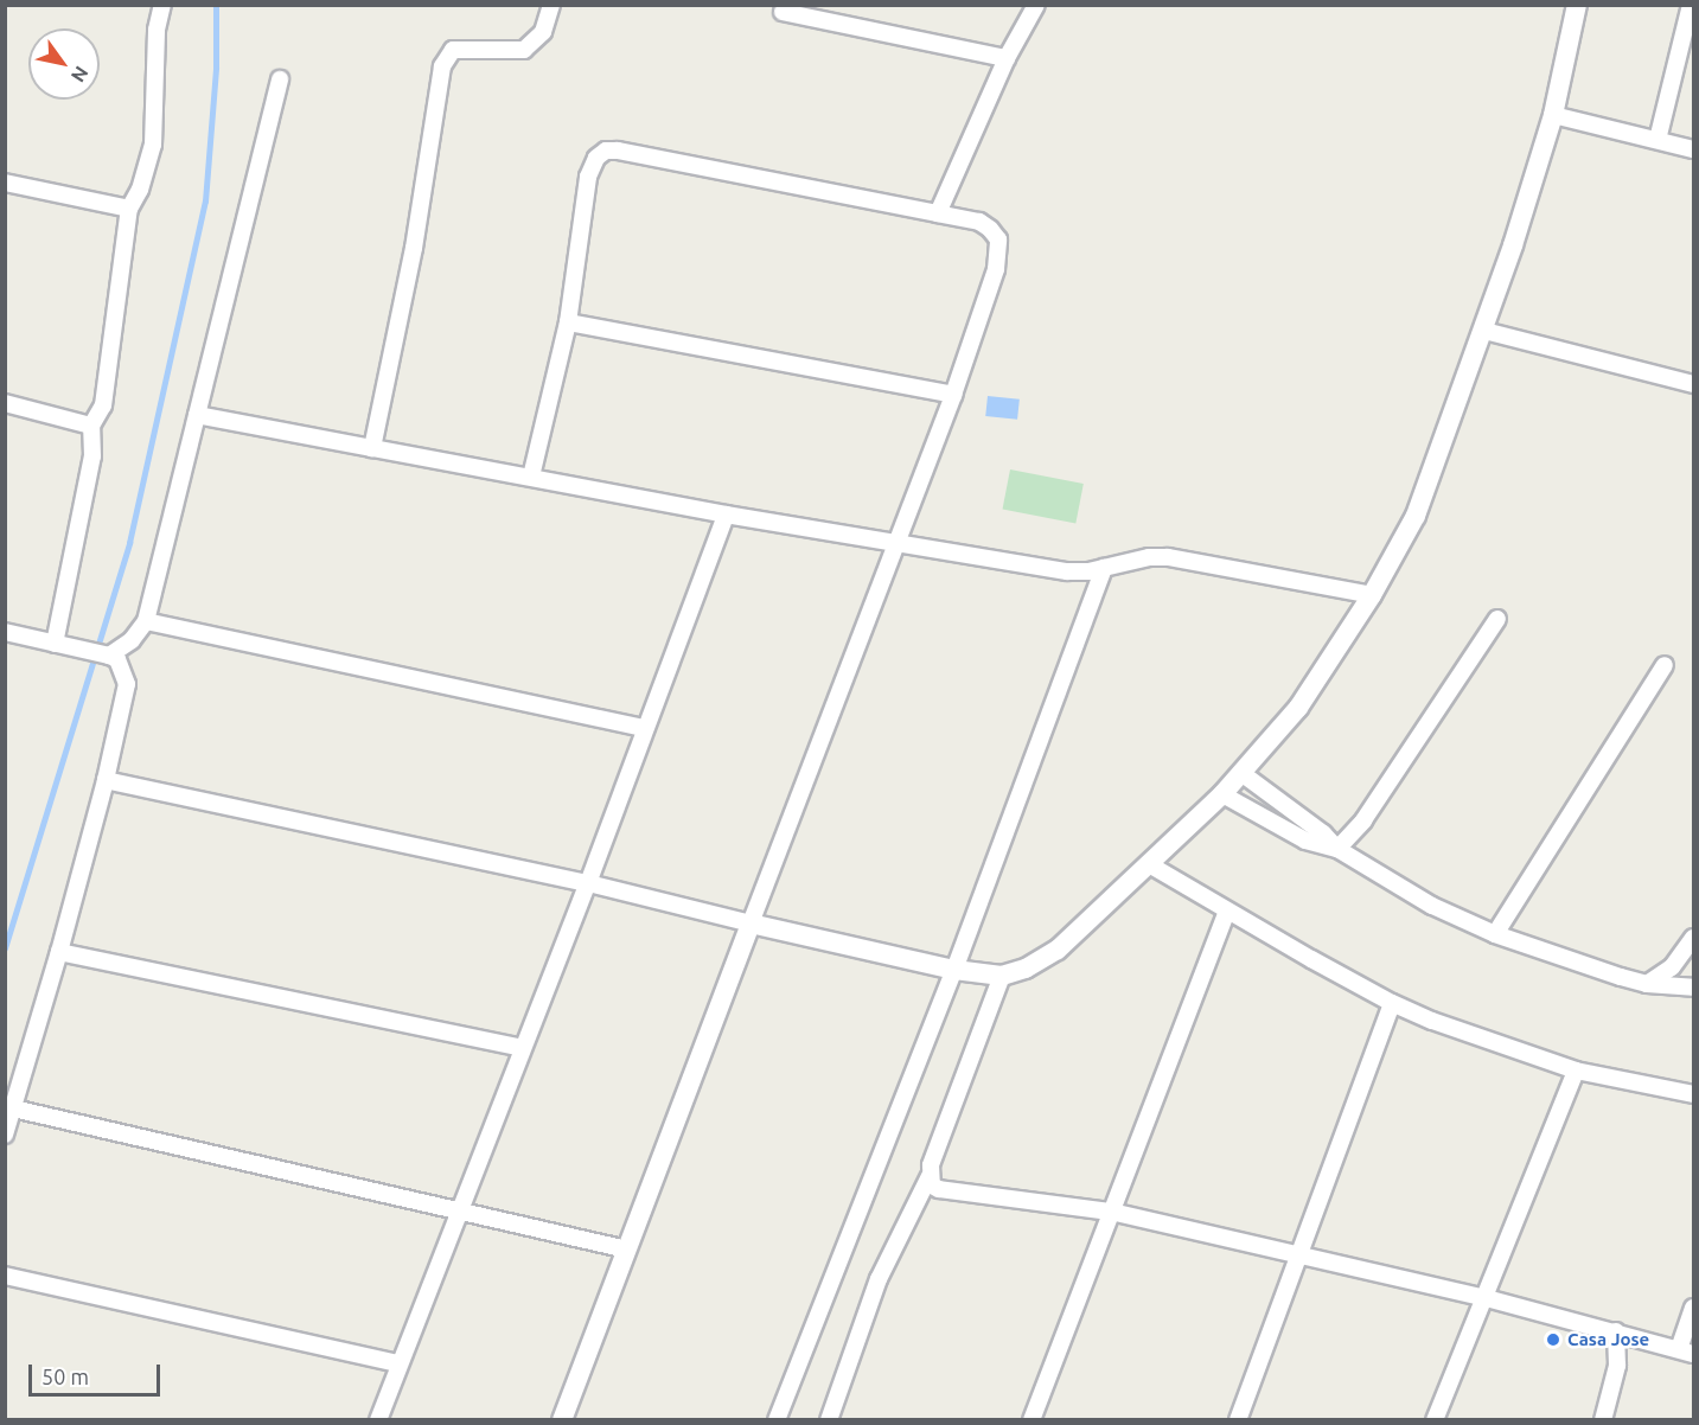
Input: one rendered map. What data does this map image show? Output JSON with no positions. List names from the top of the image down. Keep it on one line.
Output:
{"places":["Casa Jose"],"scale_bar":"50 m","north":"bottom right"}
